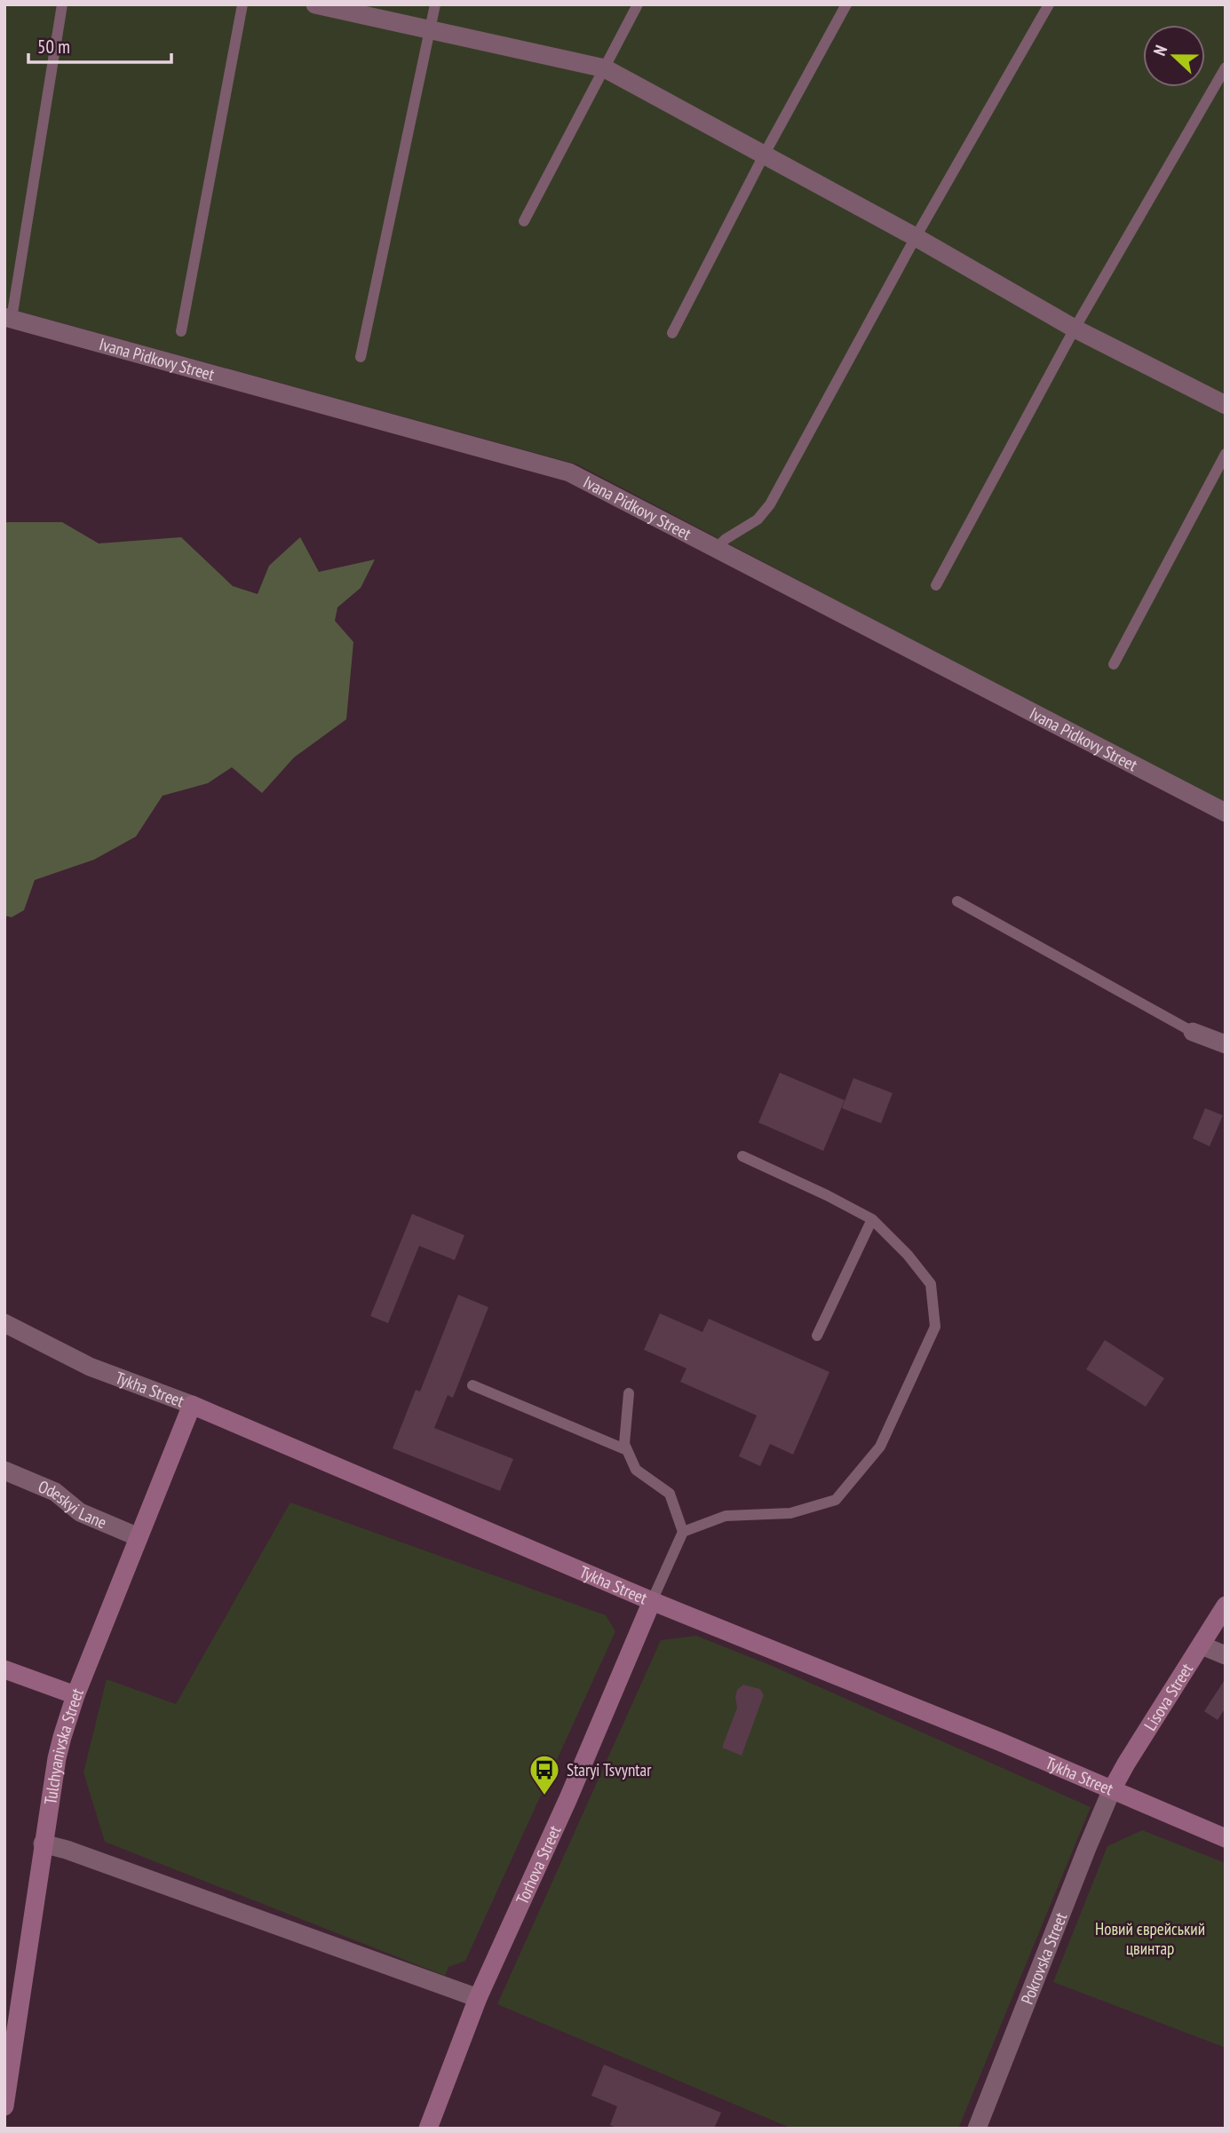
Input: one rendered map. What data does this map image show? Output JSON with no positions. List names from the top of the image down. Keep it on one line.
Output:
{"streets":{"main road":["Tykha Street","Lisova Street","Tulchyanivska Street","Torhova Street"],"street":["Ivana Pidkovy Street","Odeskyi Lane","Pokrovska Street"]},"crossings":[["Tykha Street","Lisova Street"],["Tykha Street","Tulchyanivska Street"],["Tykha Street","Torhova Street"],["Tykha Street","Pokrovska Street"],["Odeskyi Lane","Tulchyanivska Street"],["Lisova Street","Pokrovska Street"]],"parks":["Новий єврейський цвинтар"],"places":{"bus stop":["Staryi Tsvyntar"]},"scale_bar":"50 m","north":"left"}
